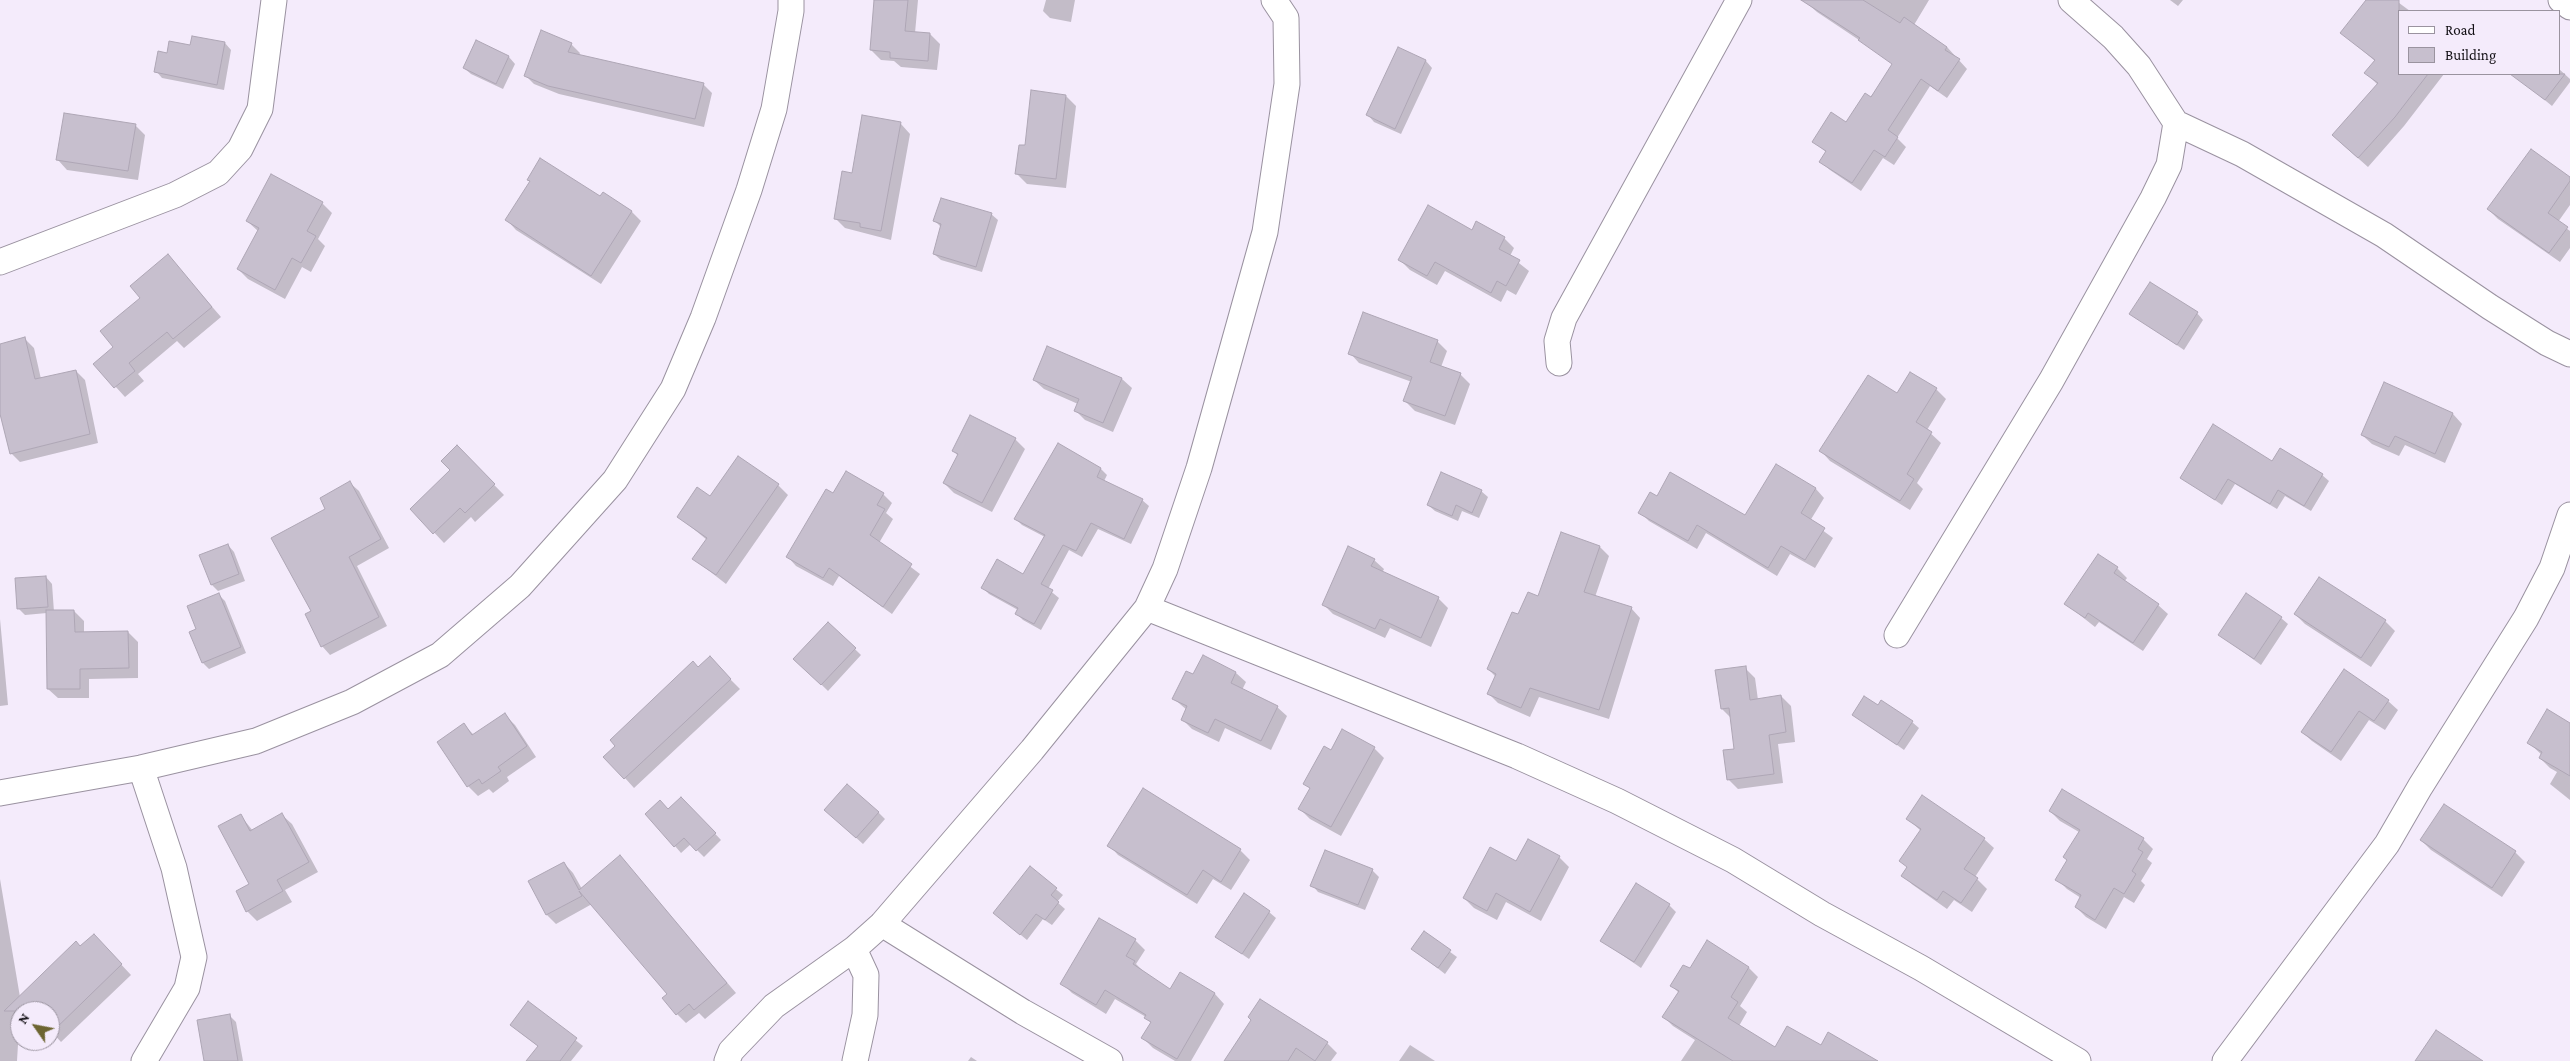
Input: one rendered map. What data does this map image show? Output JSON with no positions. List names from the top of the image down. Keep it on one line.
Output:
{"legend":["Road","Building"],"north":"top left"}
